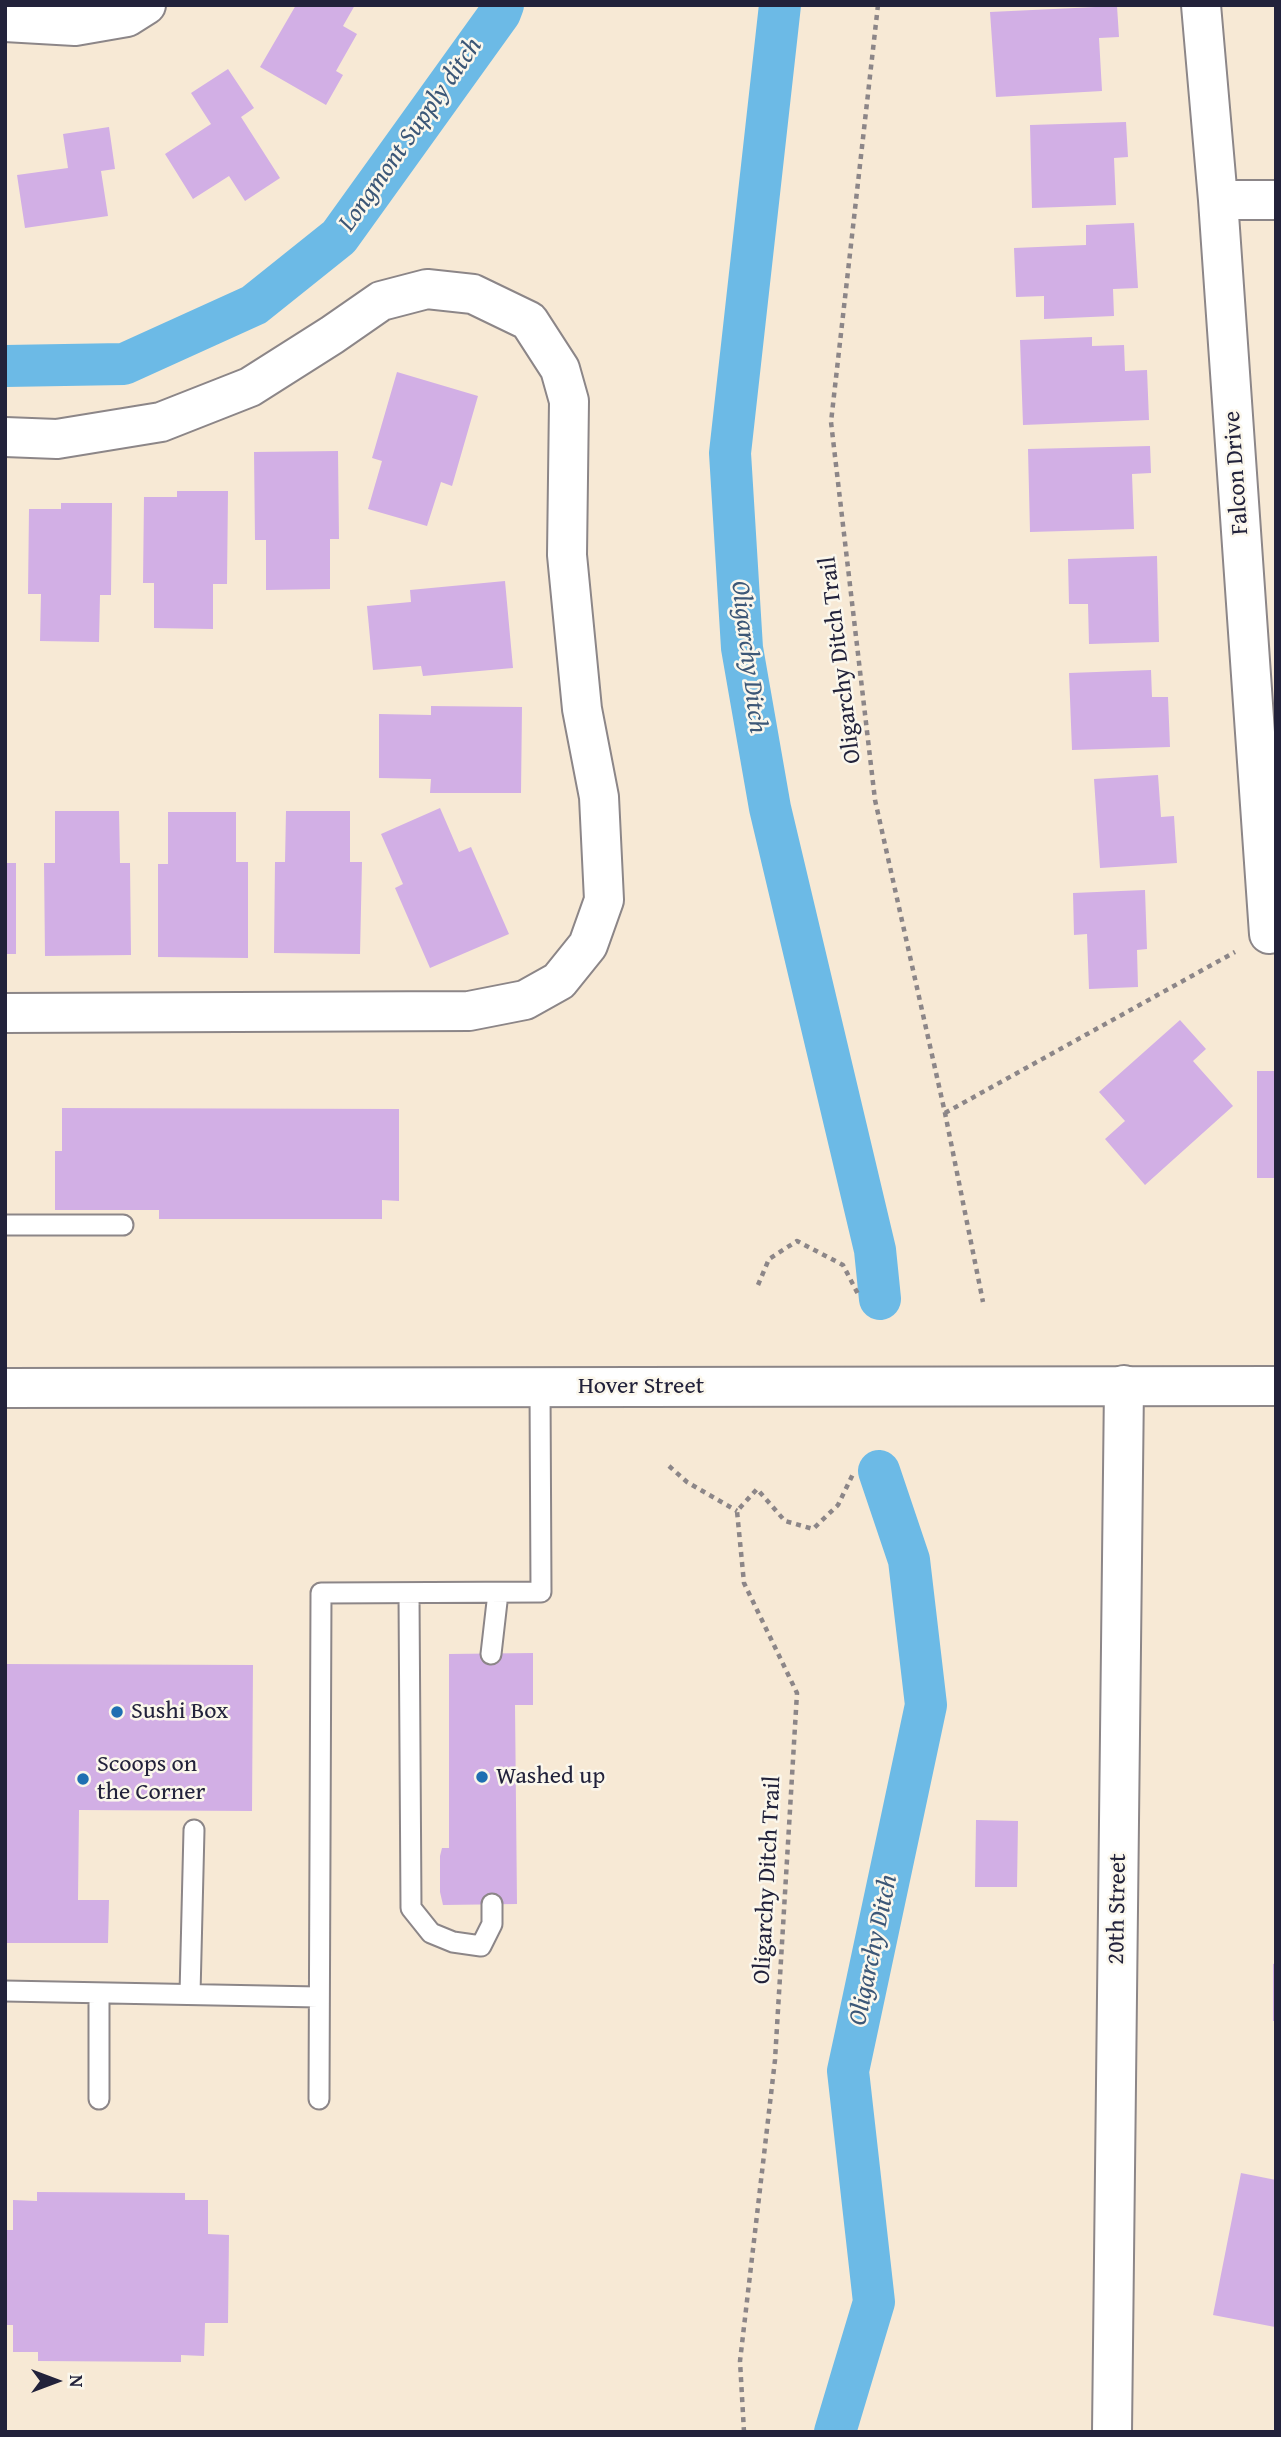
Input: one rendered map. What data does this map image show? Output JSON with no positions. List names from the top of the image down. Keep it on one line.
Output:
{"streets":{"street":["Falcon Drive","Hover Street","20th Street"],"path":["Oligarchy Ditch Trail"]},"crossings":[["Hover Street","20th Street"]],"water":["Longmont Supply ditch","Oligarchy Ditch"],"places":["Sushi Box","Washed up","Scoops on the Corner"],"north":"right"}
